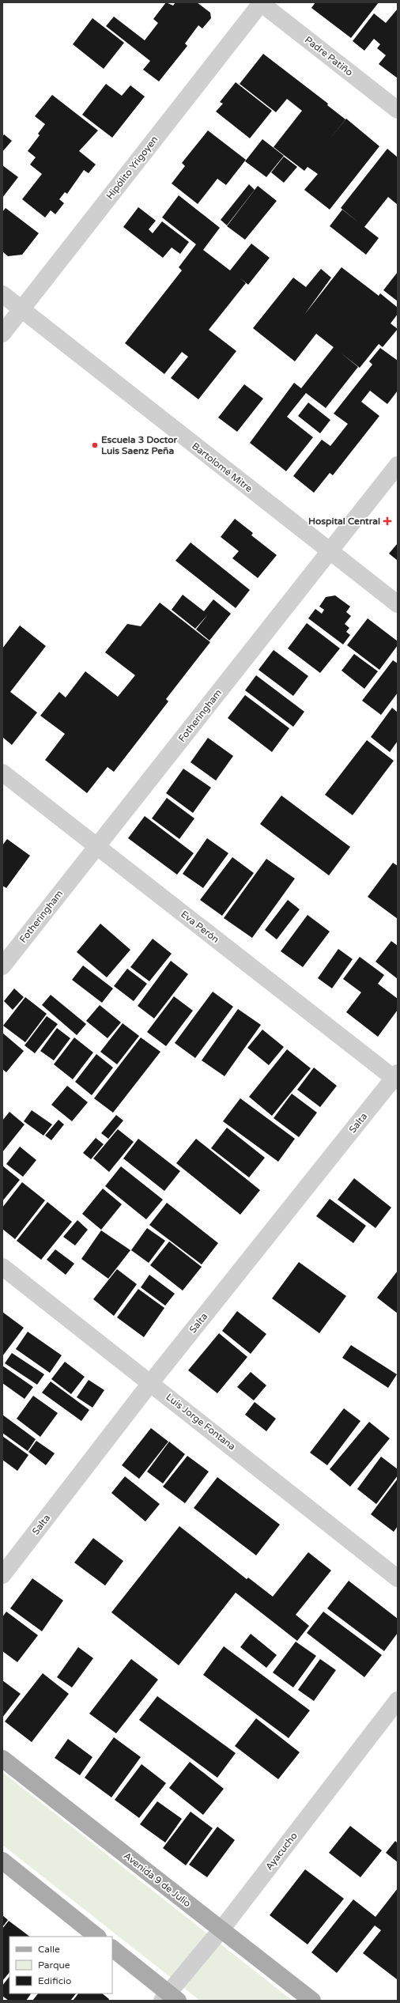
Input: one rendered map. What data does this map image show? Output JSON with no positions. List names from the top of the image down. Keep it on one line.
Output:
{"streets":{"main road":["Avenida 9 de Julio"],"street":["Padre Patiño","Hipólito Yrigoyen","Bartolomé Mitre","Fotheringham","Eva Perón","Salta","Luis Jorge Fontana","Ayacucho"]},"crossings":[["Padre Patiño","Hipólito Yrigoyen"],["Hipólito Yrigoyen","Bartolomé Mitre"],["Bartolomé Mitre","Fotheringham"],["Fotheringham","Eva Perón"],["Eva Perón","Salta"],["Salta","Luis Jorge Fontana"],["Ayacucho","Avenida 9 de Julio"]],"places":{"other":["Escuela 3 Doctor Luis Saenz Peña"],"health":["Hospital Central"]},"legend":["Calle","Parque","Edificio"]}
